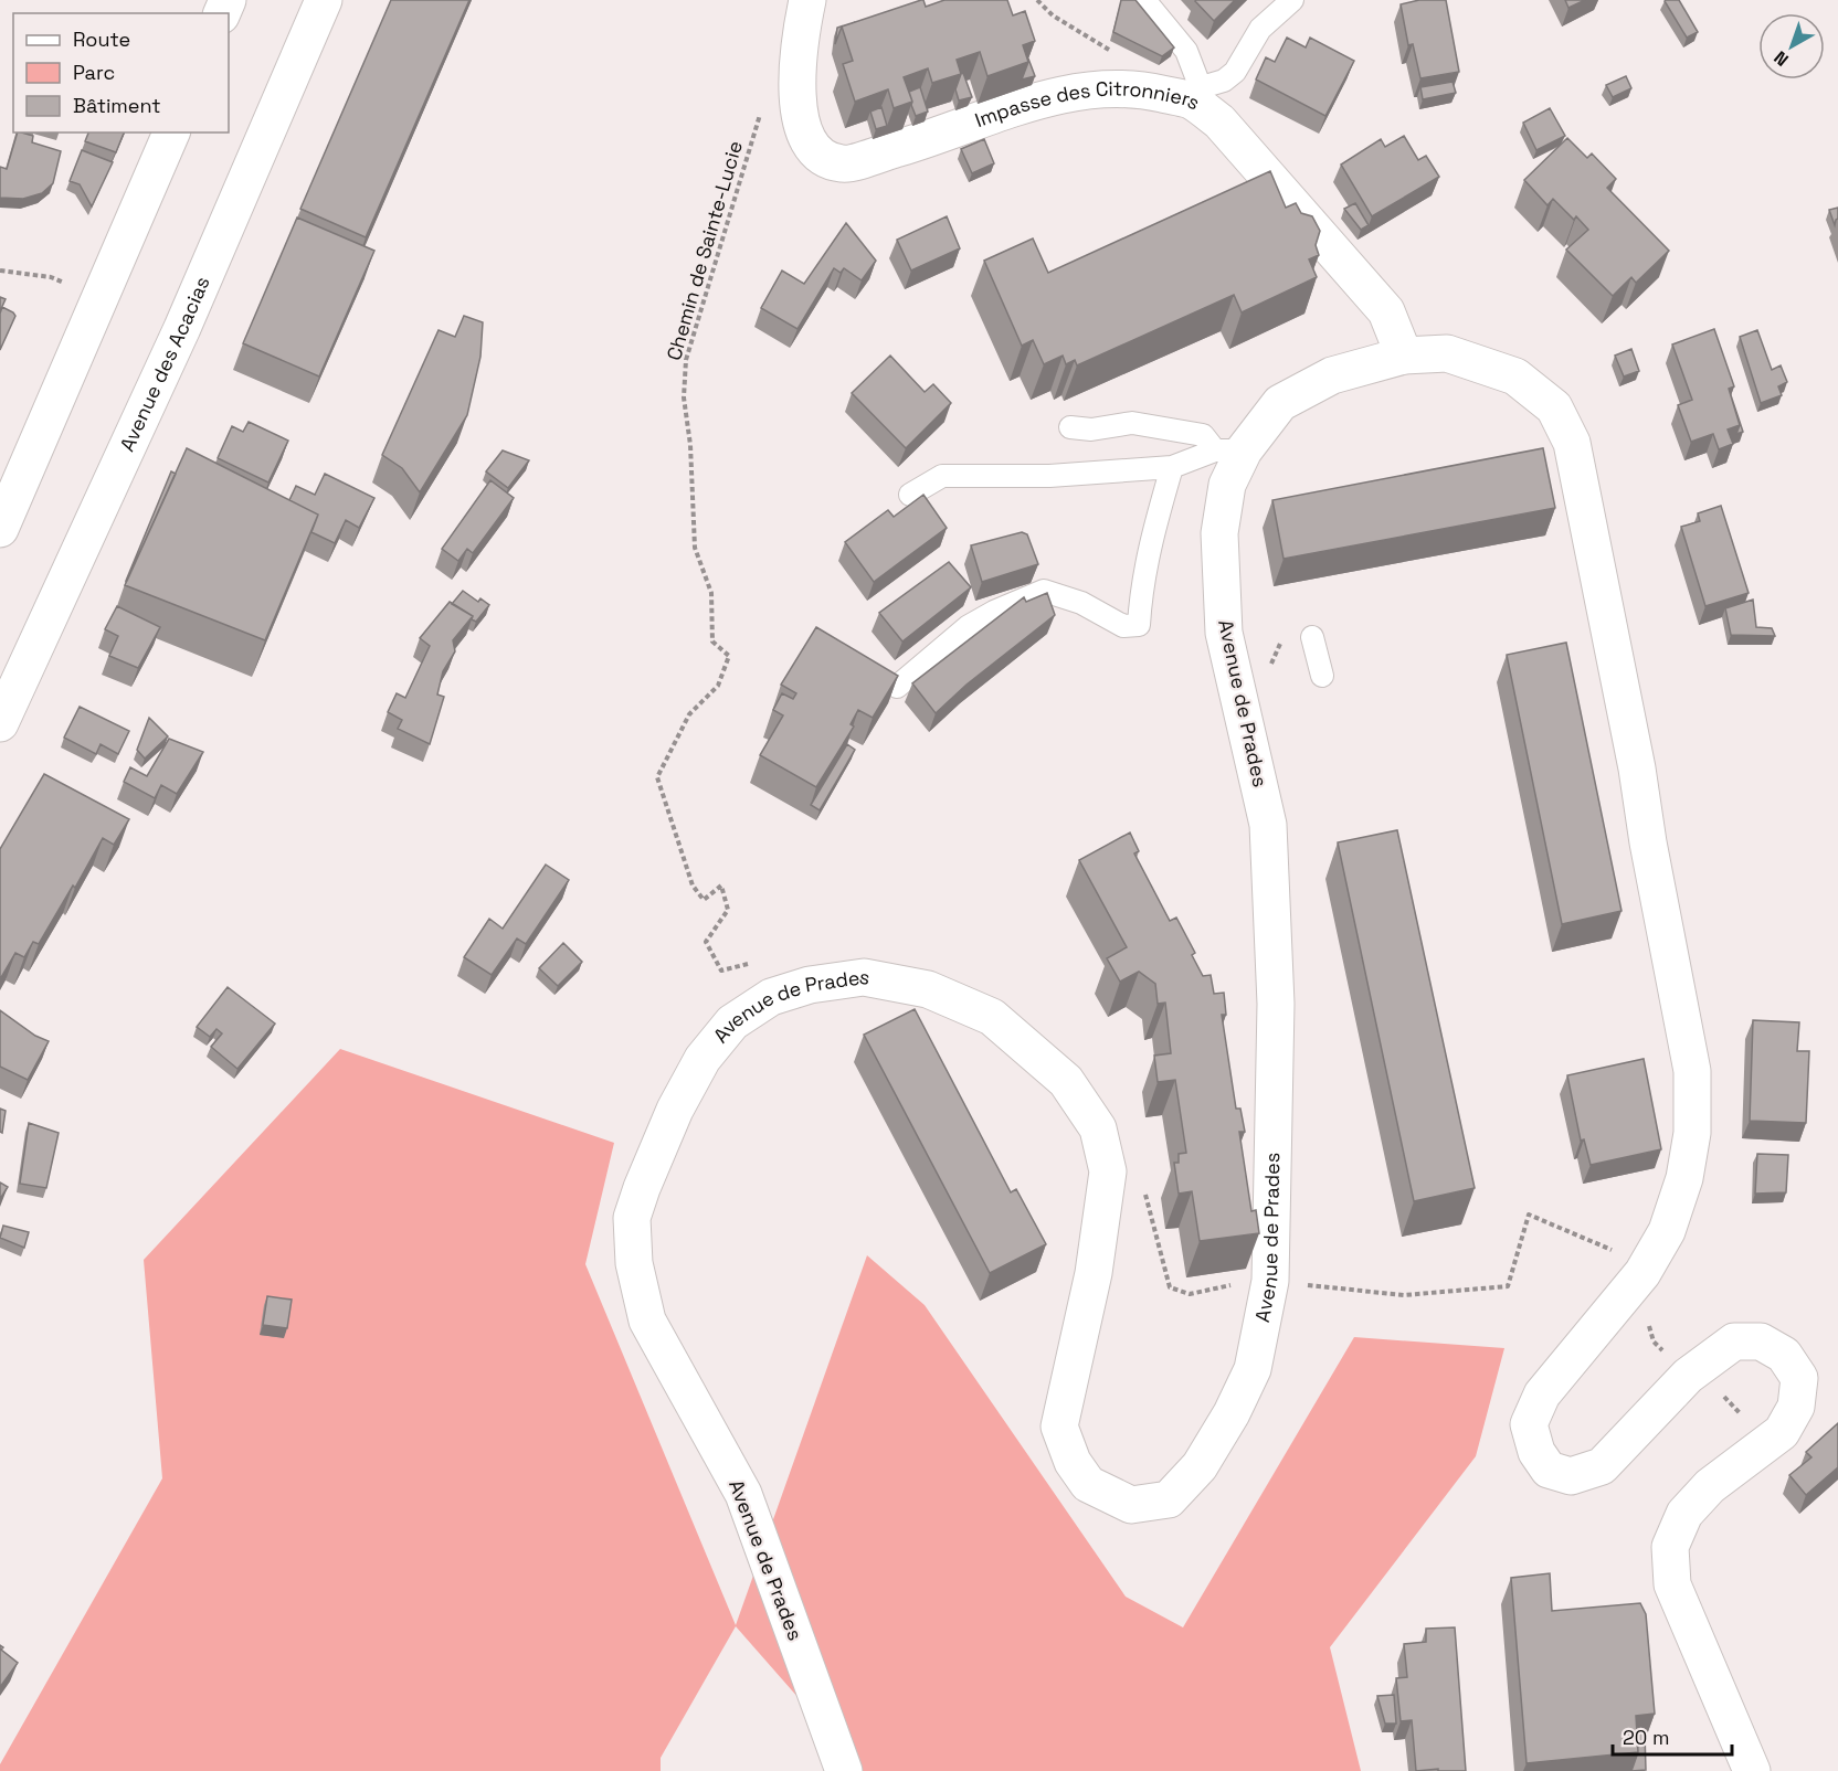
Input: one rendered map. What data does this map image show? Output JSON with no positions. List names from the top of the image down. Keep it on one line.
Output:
{"streets":{"street":["Impasse des Citronniers","Avenue des Acacias","Avenue de Prades"],"path":["Chemin de Sainte-Lucie"]},"crossings":[["Impasse des Citronniers","Avenue de Prades"]],"legend":["Route","Parc","Bâtiment"],"scale_bar":"20 m","north":"bottom left"}
